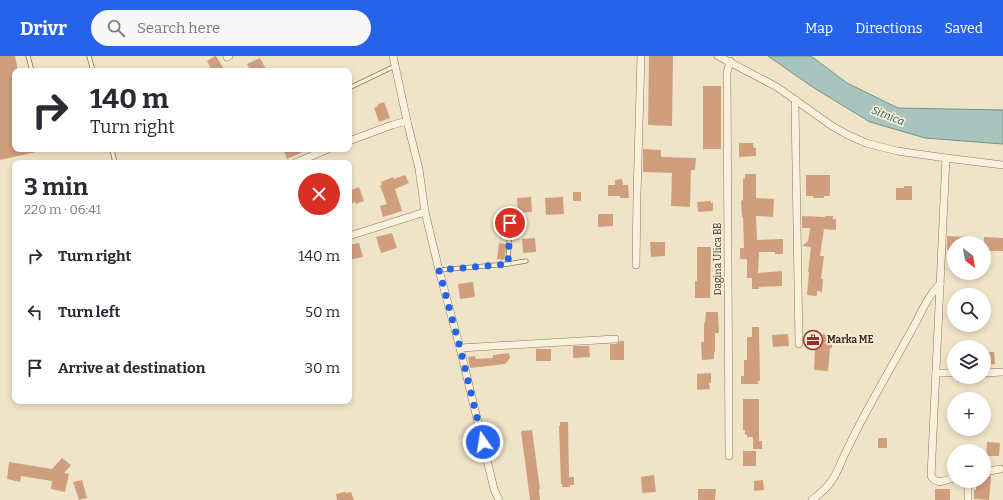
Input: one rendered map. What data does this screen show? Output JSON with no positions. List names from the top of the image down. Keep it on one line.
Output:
{"streets":{"street":["Dagina Ulica BB"]},"water":["Sitnica"],"places":{"office":["Marka ME"]},"north":"bottom right","page":{"header":"Drivr","search":"Search here","nav":["Map","Directions","Saved"],"turn":["140 m","Turn right"],"heading":["3 min","220 m · 06:41"],"list":[{"name":"Turn right","value":"140 m"},{"name":"Turn left","value":"50 m"},{"name":"Arrive at destination","value":"30 m"}],"map_buttons":["+","−"]}}
